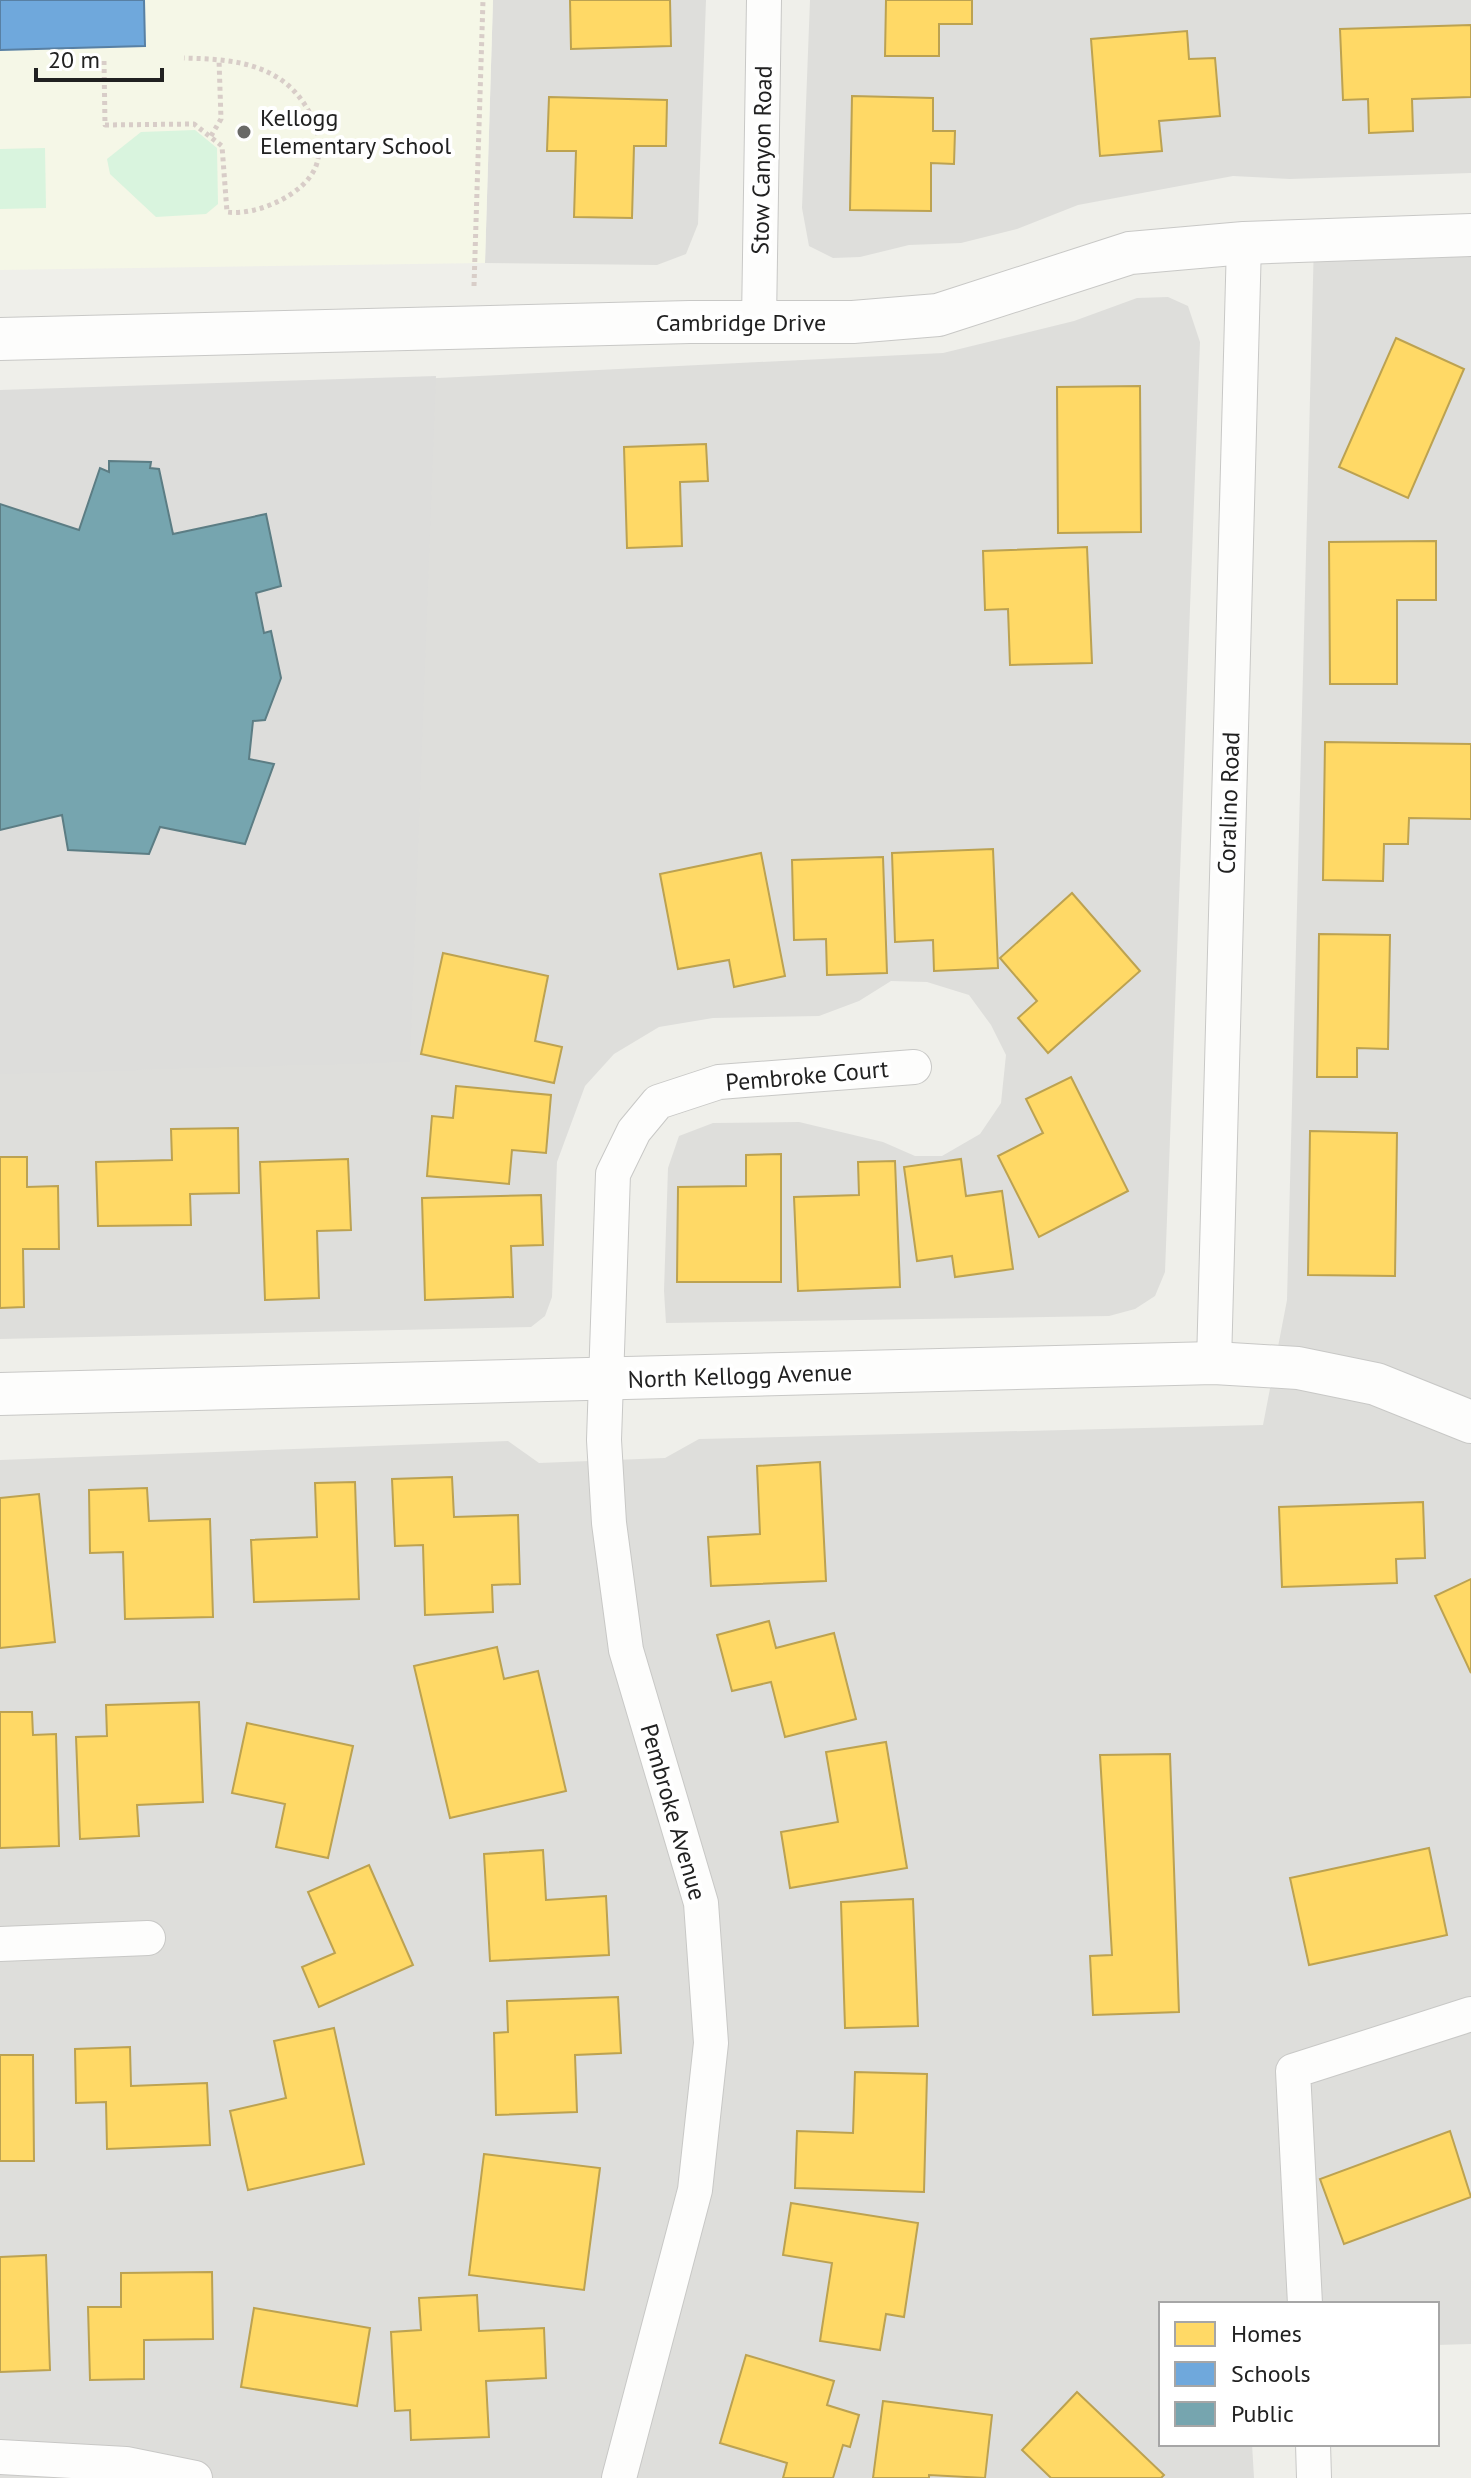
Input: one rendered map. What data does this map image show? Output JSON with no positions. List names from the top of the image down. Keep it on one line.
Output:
{"streets":{"street":["Stow Canyon Road","Cambridge Drive","Coralino Road","Pembroke Court","North Kellogg Avenue","Pembroke Avenue"]},"crossings":[["Stow Canyon Road","Cambridge Drive"],["Cambridge Drive","Coralino Road"],["Coralino Road","North Kellogg Avenue"],["Pembroke Court","North Kellogg Avenue"],["Pembroke Court","Pembroke Avenue"],["North Kellogg Avenue","Pembroke Avenue"]],"places":["Kellogg Elementary School"],"legend":["Homes","Schools","Public"],"scale_bar":"20 m"}
